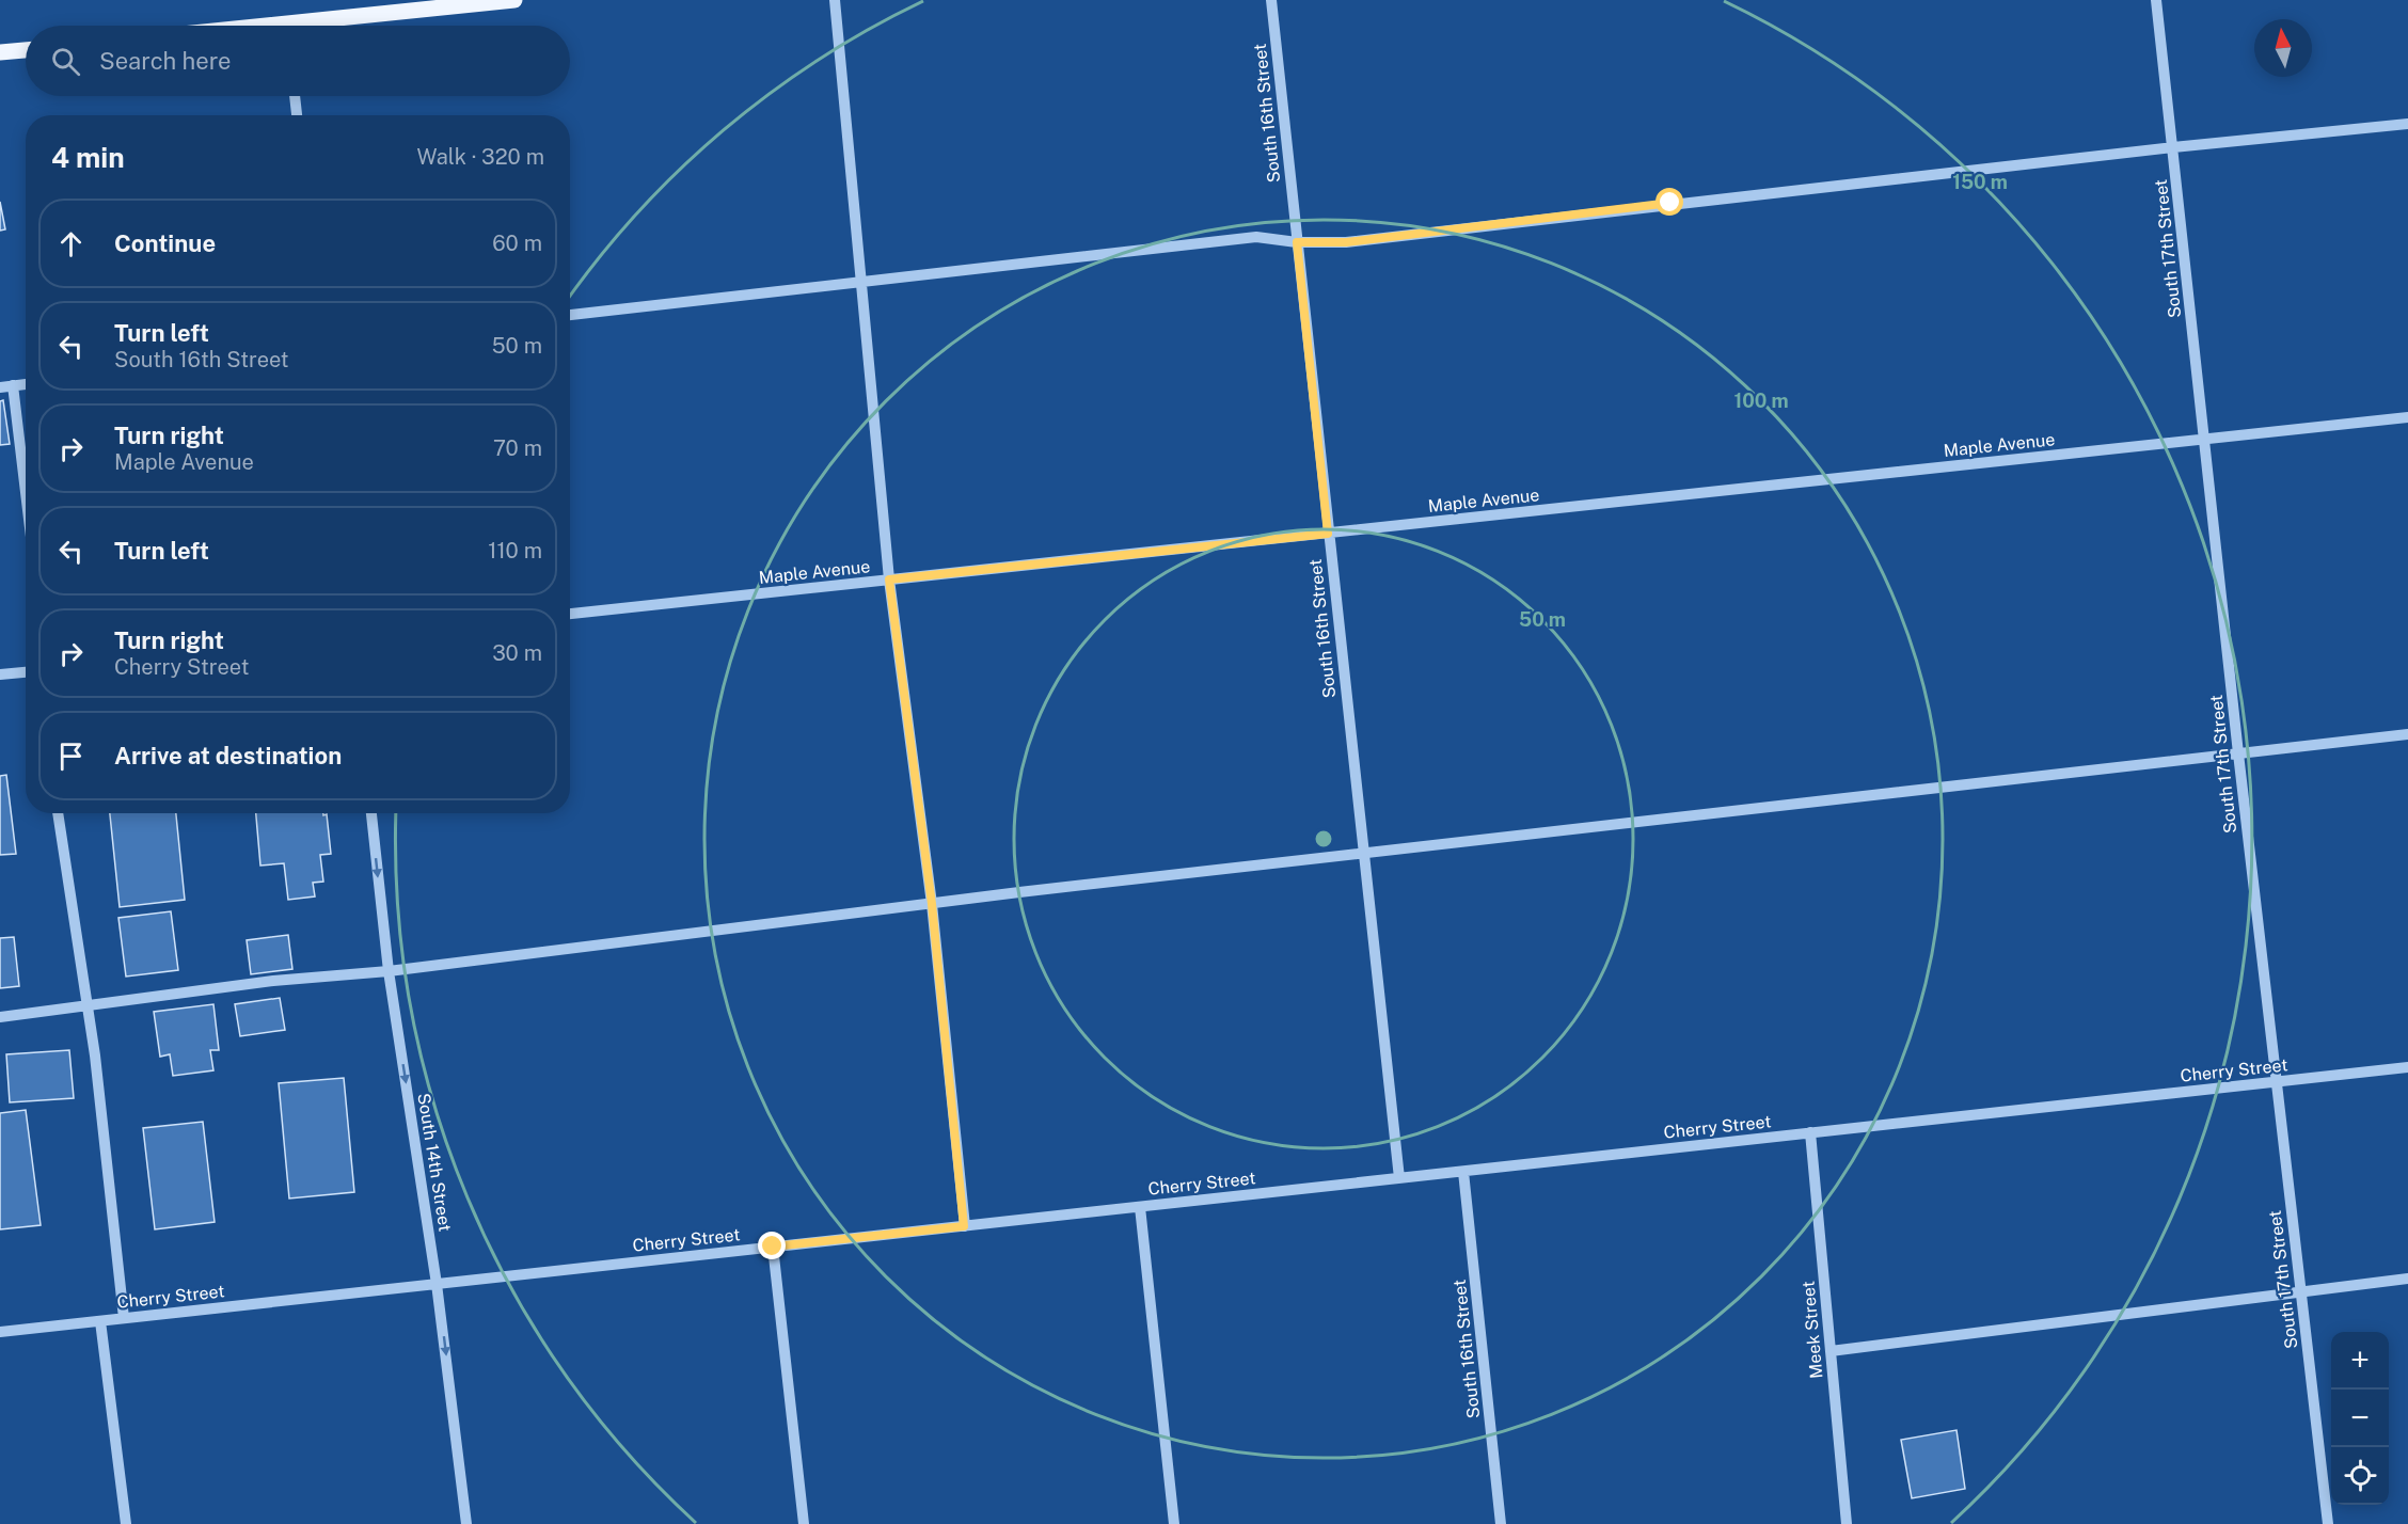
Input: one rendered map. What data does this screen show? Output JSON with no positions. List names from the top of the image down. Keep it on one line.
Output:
{"streets":{"street":["South 16th Street","South 17th Street","Maple Avenue","Cherry Street","South 14th Street","Meek Street"]},"crossings":[["South 16th Street","Maple Avenue"],["South 16th Street","Cherry Street"],["South 17th Street","Maple Avenue"],["South 17th Street","Cherry Street"],["Cherry Street","South 14th Street"],["Cherry Street","Meek Street"]],"one_way":["South 14th Street"],"north":"top","page":{"search":"Search here","heading":["4 min","Walk · 320 m"],"list":[["Continue","60 m"],["Turn left","South 16th Street","50 m"],["Turn right","Maple Avenue","70 m"],["Turn left","110 m"],["Turn right","Cherry Street","30 m"],"Arrive at destination"],"map_buttons":["+","−"]},"rings":["150 m","100 m","50 m"]}
